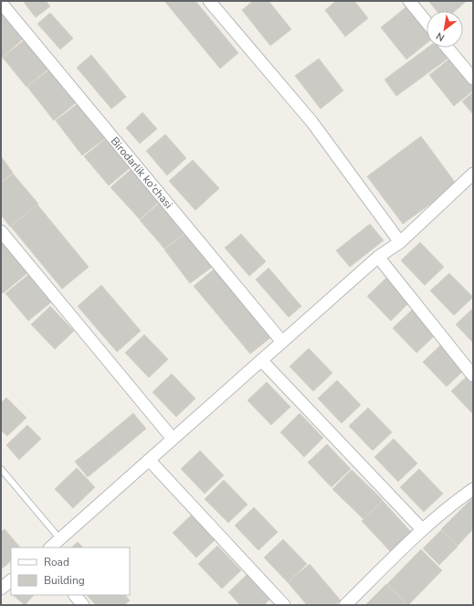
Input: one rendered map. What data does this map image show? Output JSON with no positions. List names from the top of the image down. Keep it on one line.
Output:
{"streets":{"street":["Birodarlik ko'chasi"]},"legend":["Road","Building"],"north":"bottom left"}
